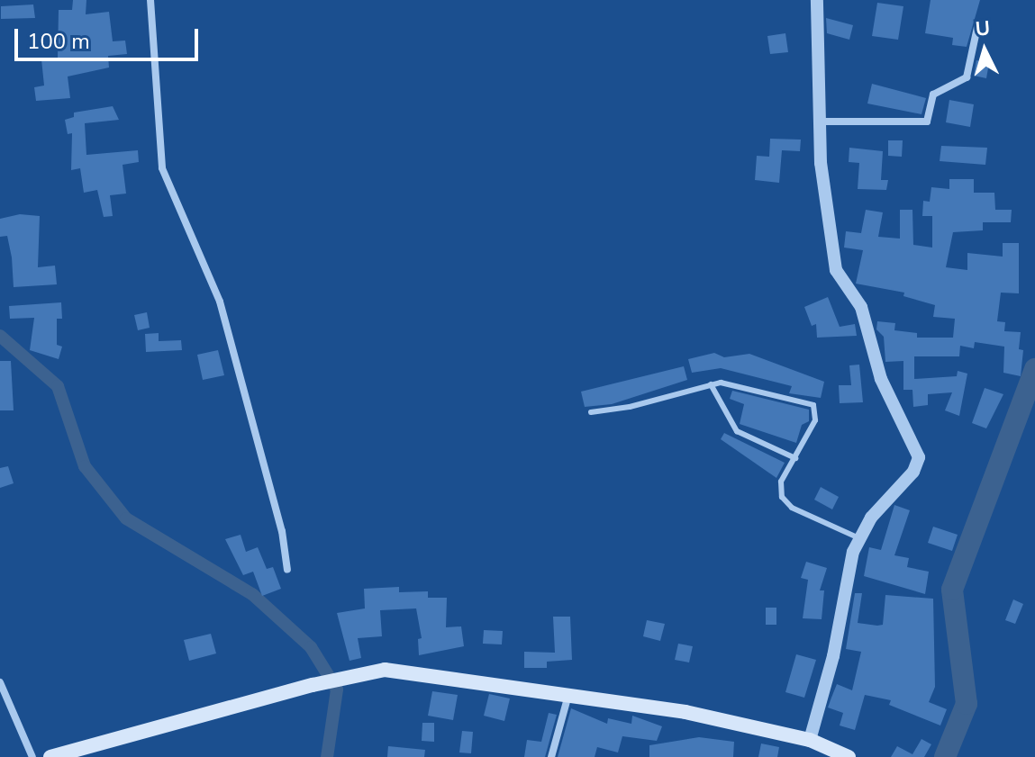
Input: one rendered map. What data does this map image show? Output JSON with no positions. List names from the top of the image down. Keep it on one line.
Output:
{"scale_bar":"100 m","north":"top"}
